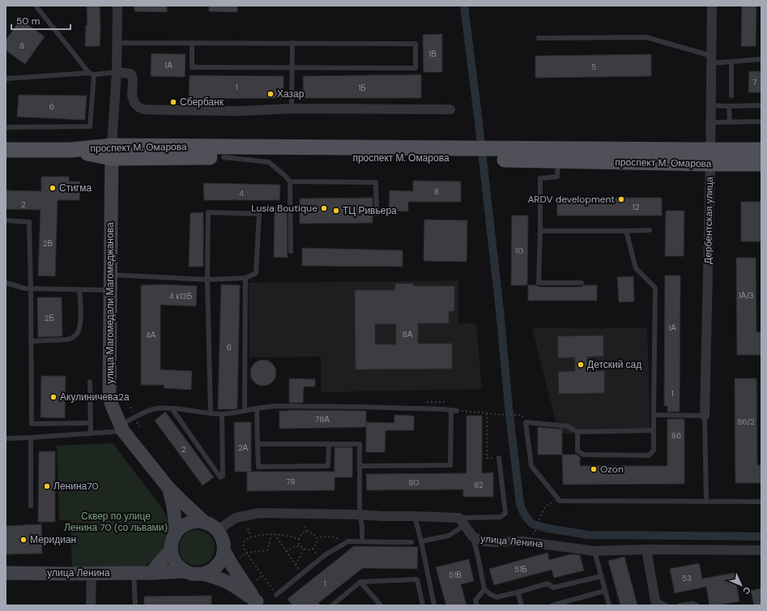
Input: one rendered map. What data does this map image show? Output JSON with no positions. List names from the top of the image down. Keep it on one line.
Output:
{"streets":{"main road":["проспект М. Омарова","улица Магомедали Магомеджанова","улица Ленина"],"street":["Дербентская улица"]},"crossings":[["проспект М. Омарова","Дербентская улица"],["проспект М. Омарова","улица Магомедали Магомеджанова"],["улица Магомедали Магомеджанова","улица Ленина"]],"parks":["Сквер по улице Ленина 70 (со львами)"],"places":["Хазар","Сбербанк","Стигма","ARDV development","Lusia Boutique","ТЦ Ривьера","Детский сад","Акулиничева2а","Ozon","Ленина70","Меридиан"],"house_numbers":["8","1В","1А","5","7","1","1Б","6","8","4","2","12","2В","10","1А/3","4 к13Б","2Б","1А","8А","4А","6","1","78А","86/2","86","2А","2","78","80","82","51Б","51В","53","1"],"scale_bar":"50 m","north":"bottom right"}
